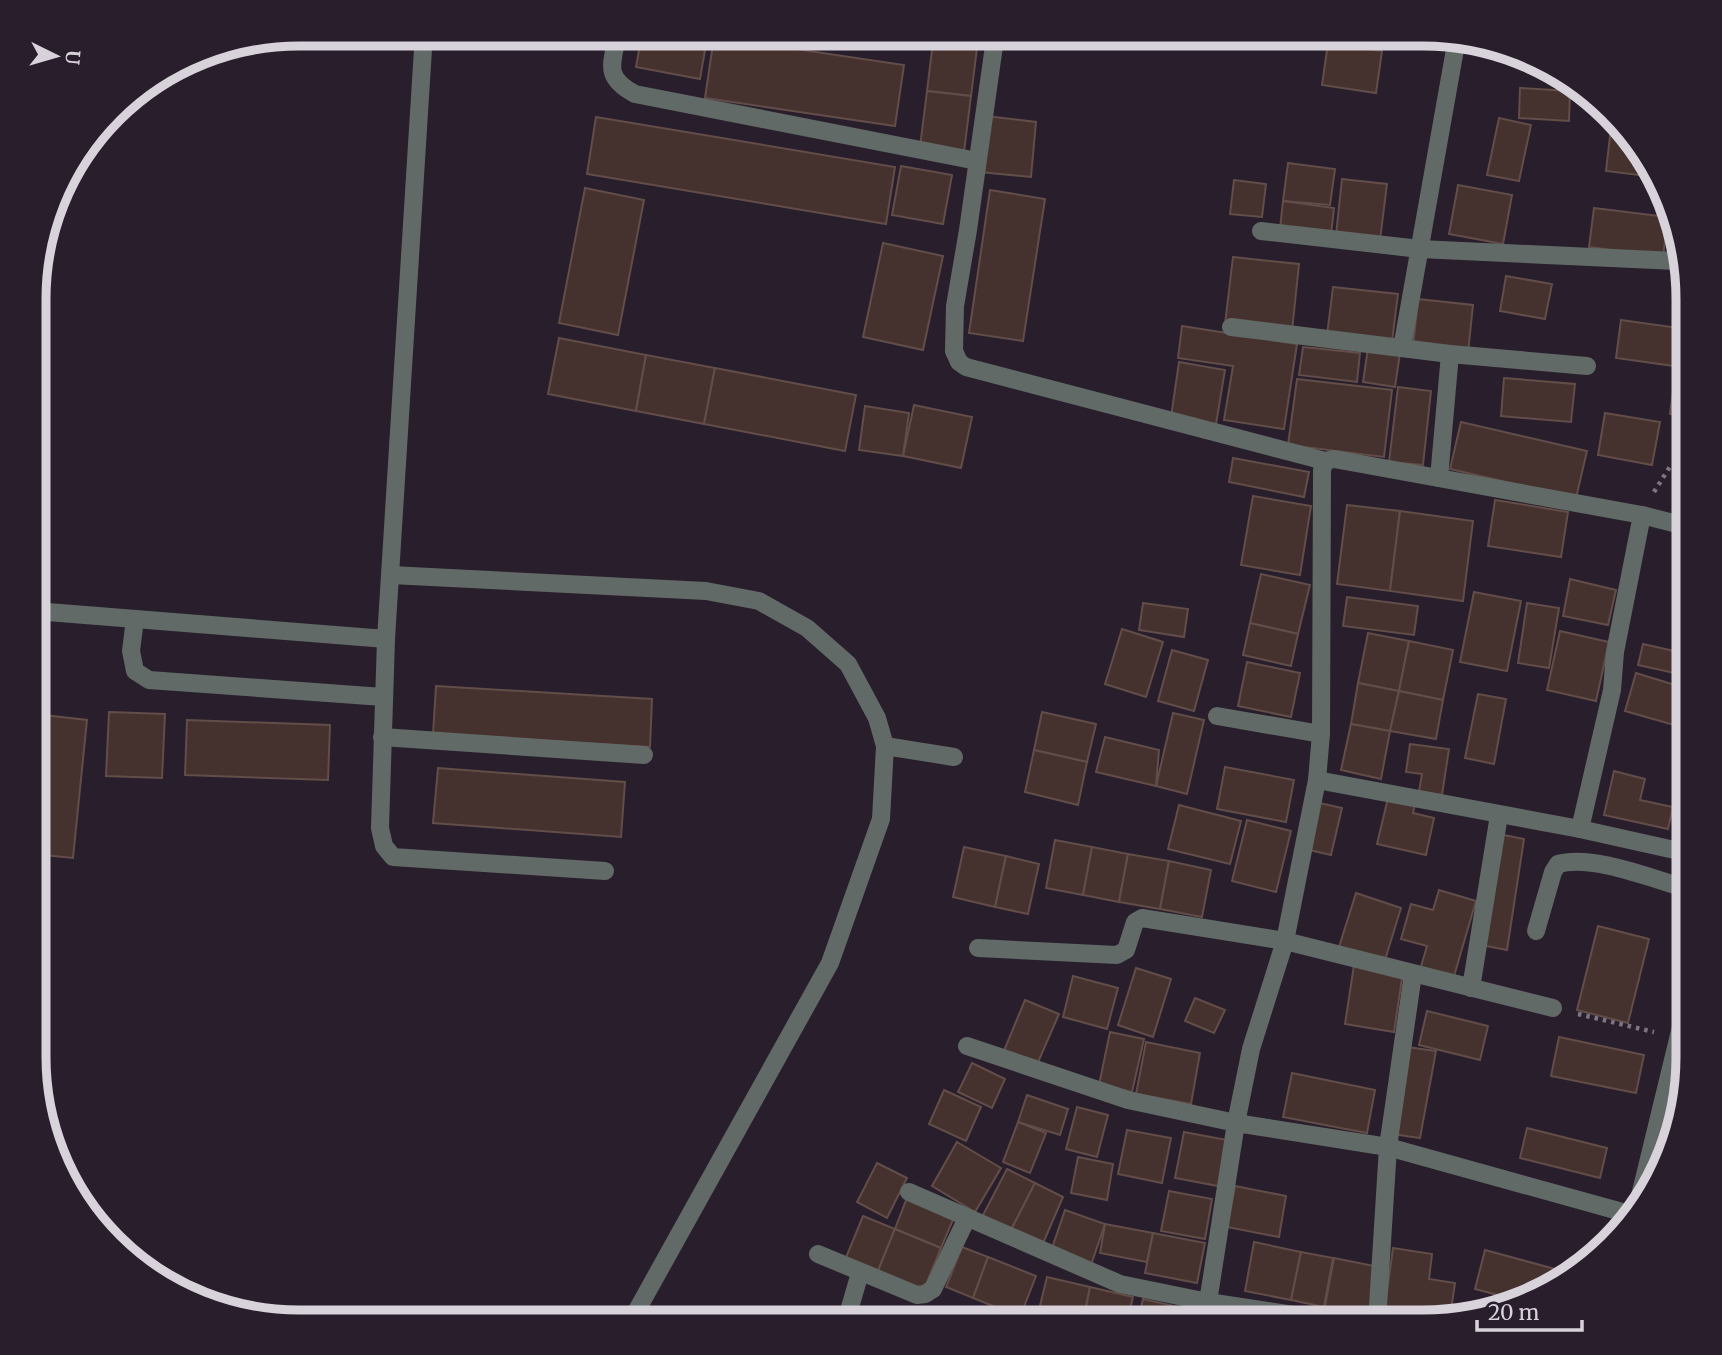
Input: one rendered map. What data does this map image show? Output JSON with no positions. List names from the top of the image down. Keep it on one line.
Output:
{"scale_bar":"20 m","north":"right"}
